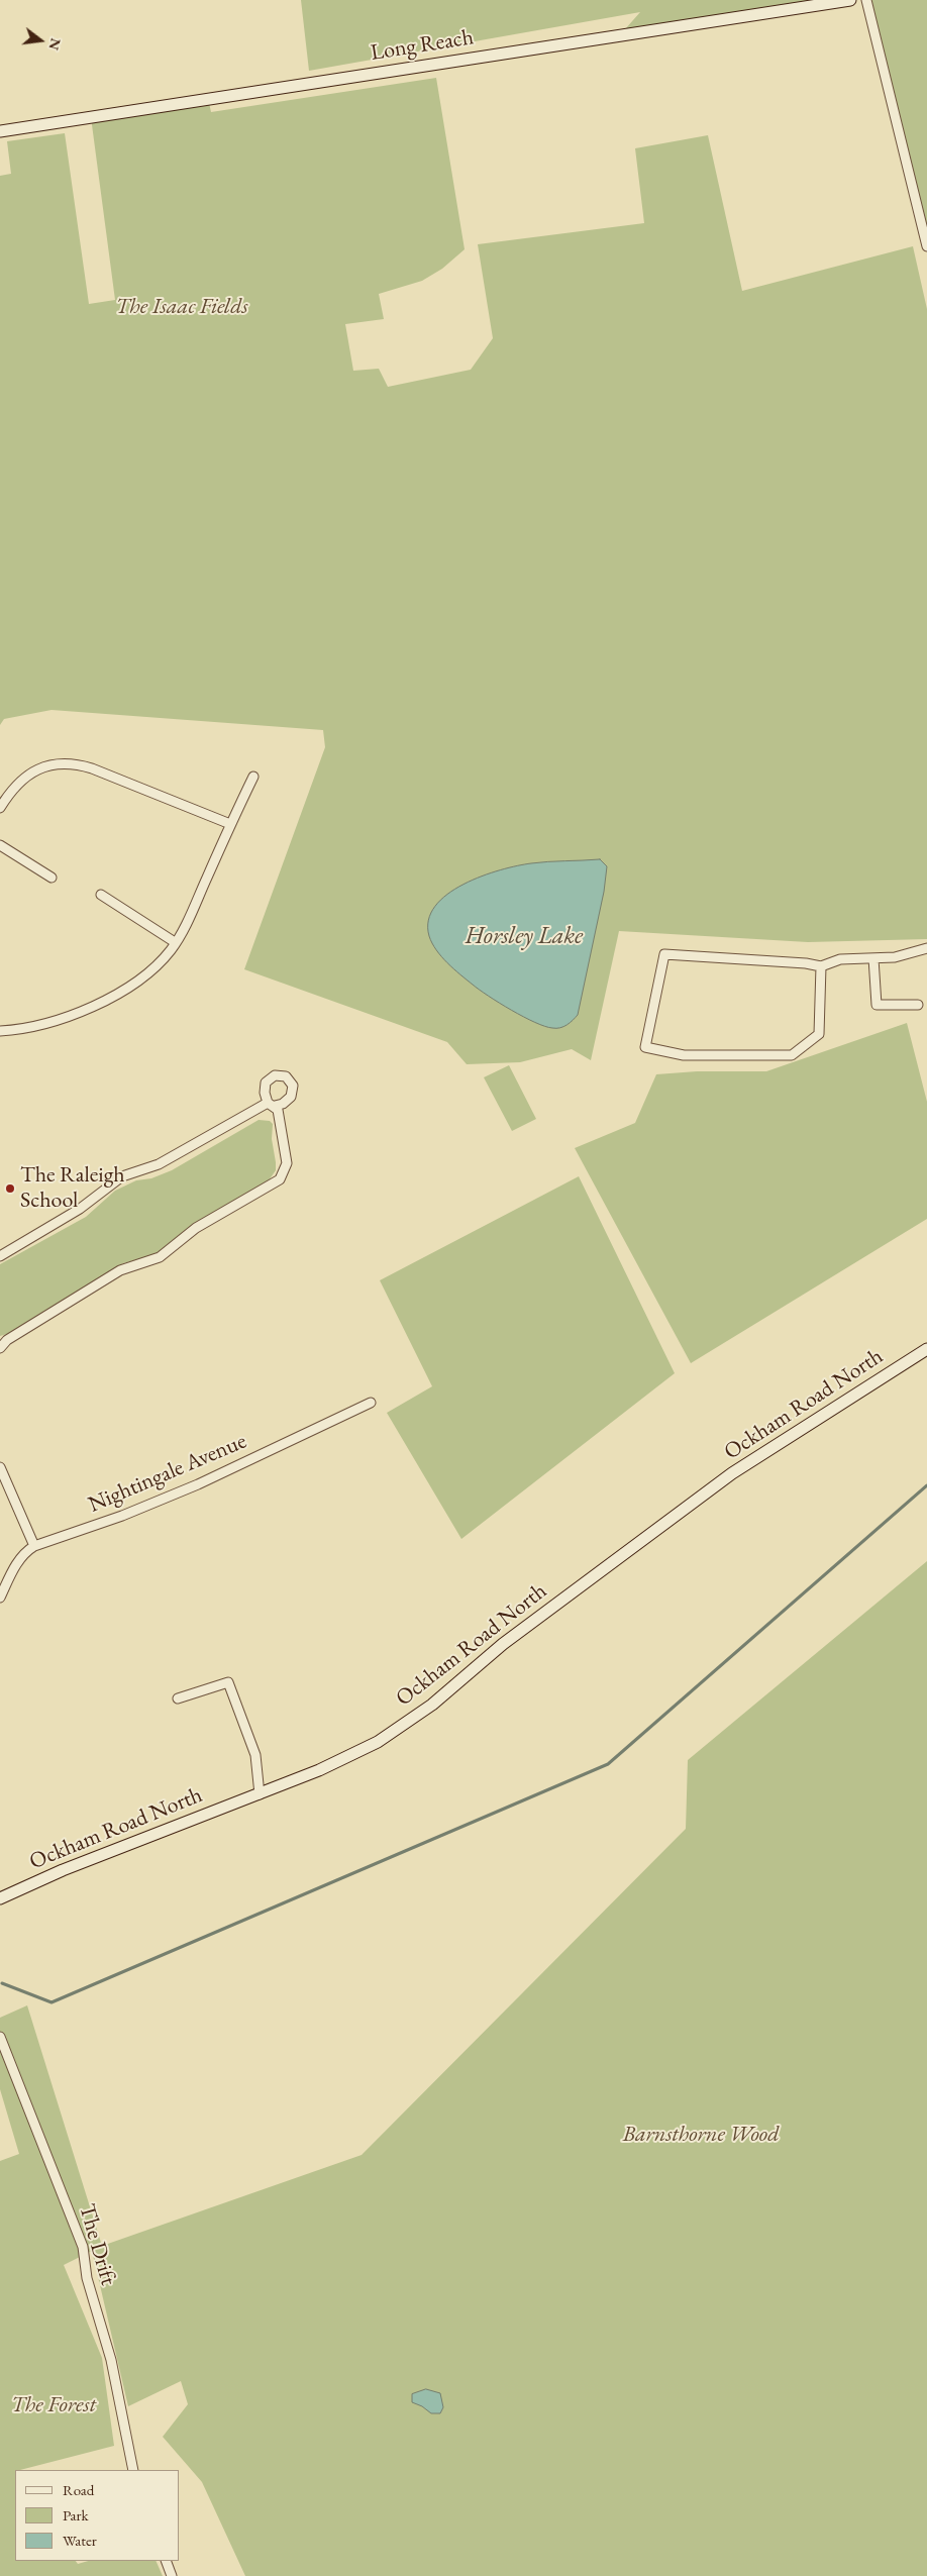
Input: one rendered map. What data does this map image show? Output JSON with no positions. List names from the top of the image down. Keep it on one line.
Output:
{"streets":{"main road":["Long Reach","Ockham Road North"],"street":["Nightingale Avenue","The Drift"]},"water":["Horsley Lake"],"parks":["The Isaac Fields","Barnsthorne Wood","The Forest"],"places":["The Raleigh School"],"legend":["Road","Park","Water"],"north":"right"}
